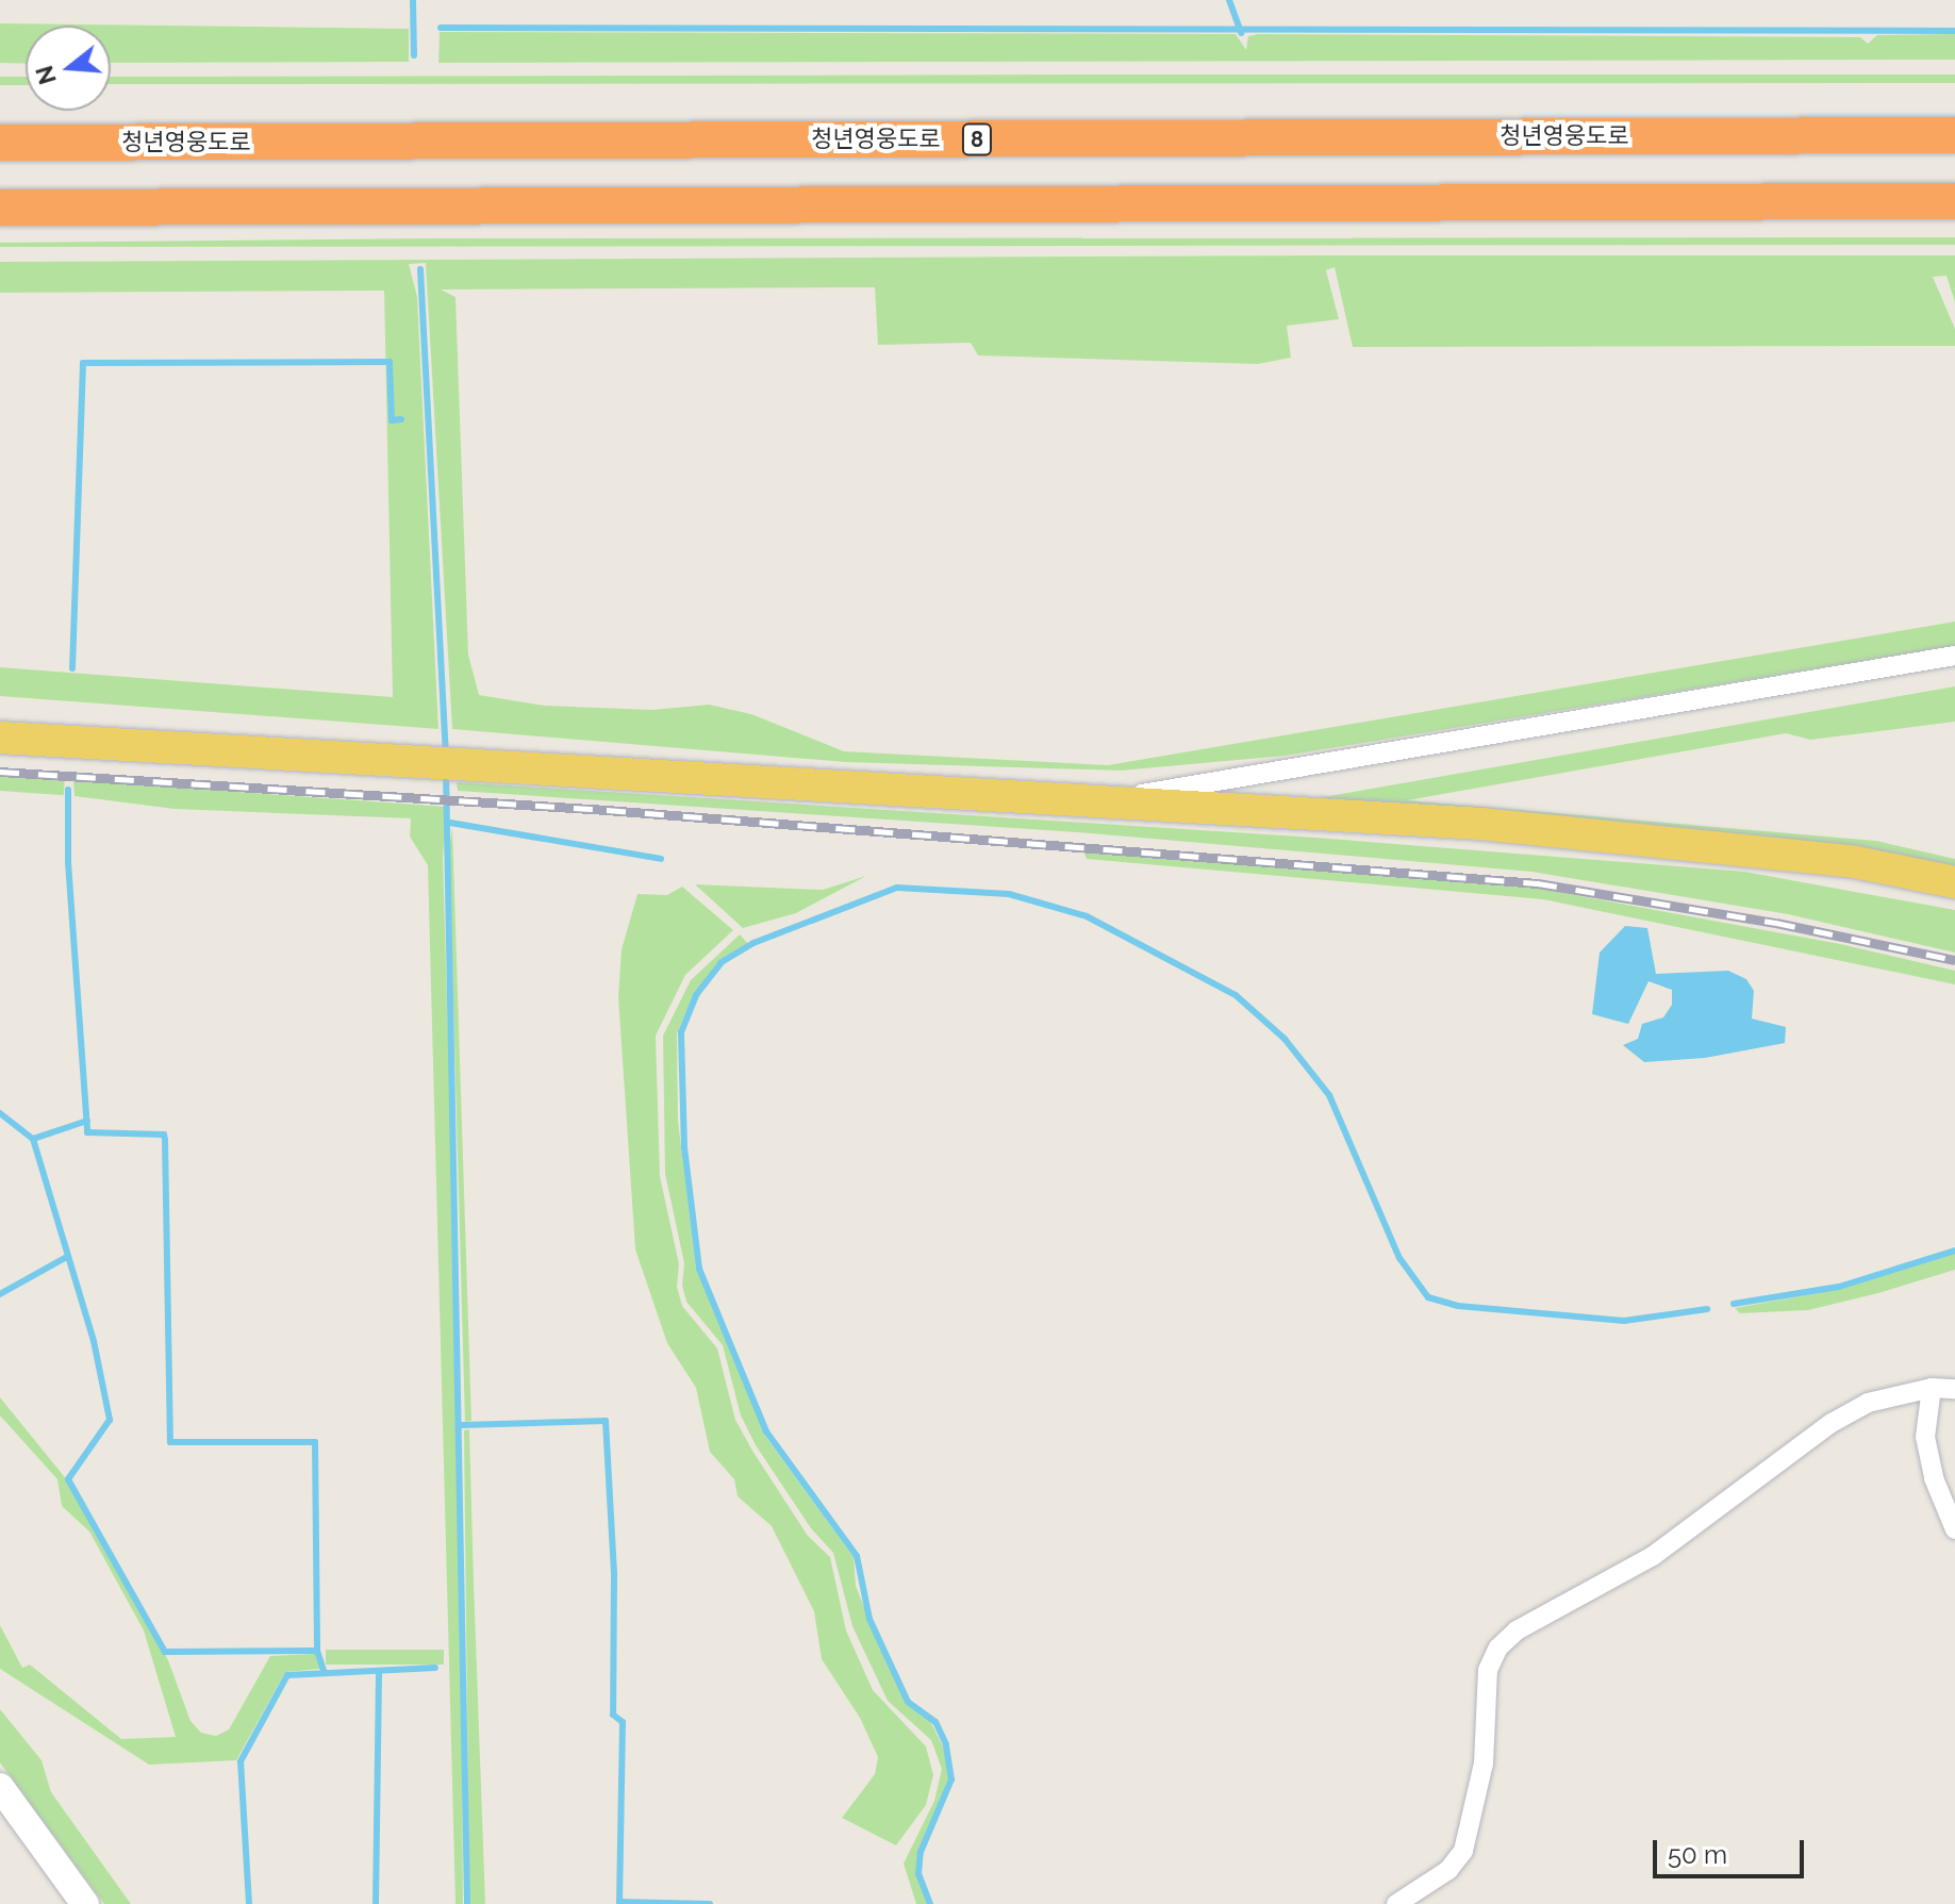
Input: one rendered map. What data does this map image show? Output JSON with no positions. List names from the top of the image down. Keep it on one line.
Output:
{"streets":{"highway":["청년영웅도로","8"]},"scale_bar":"50 m","north":"left"}
